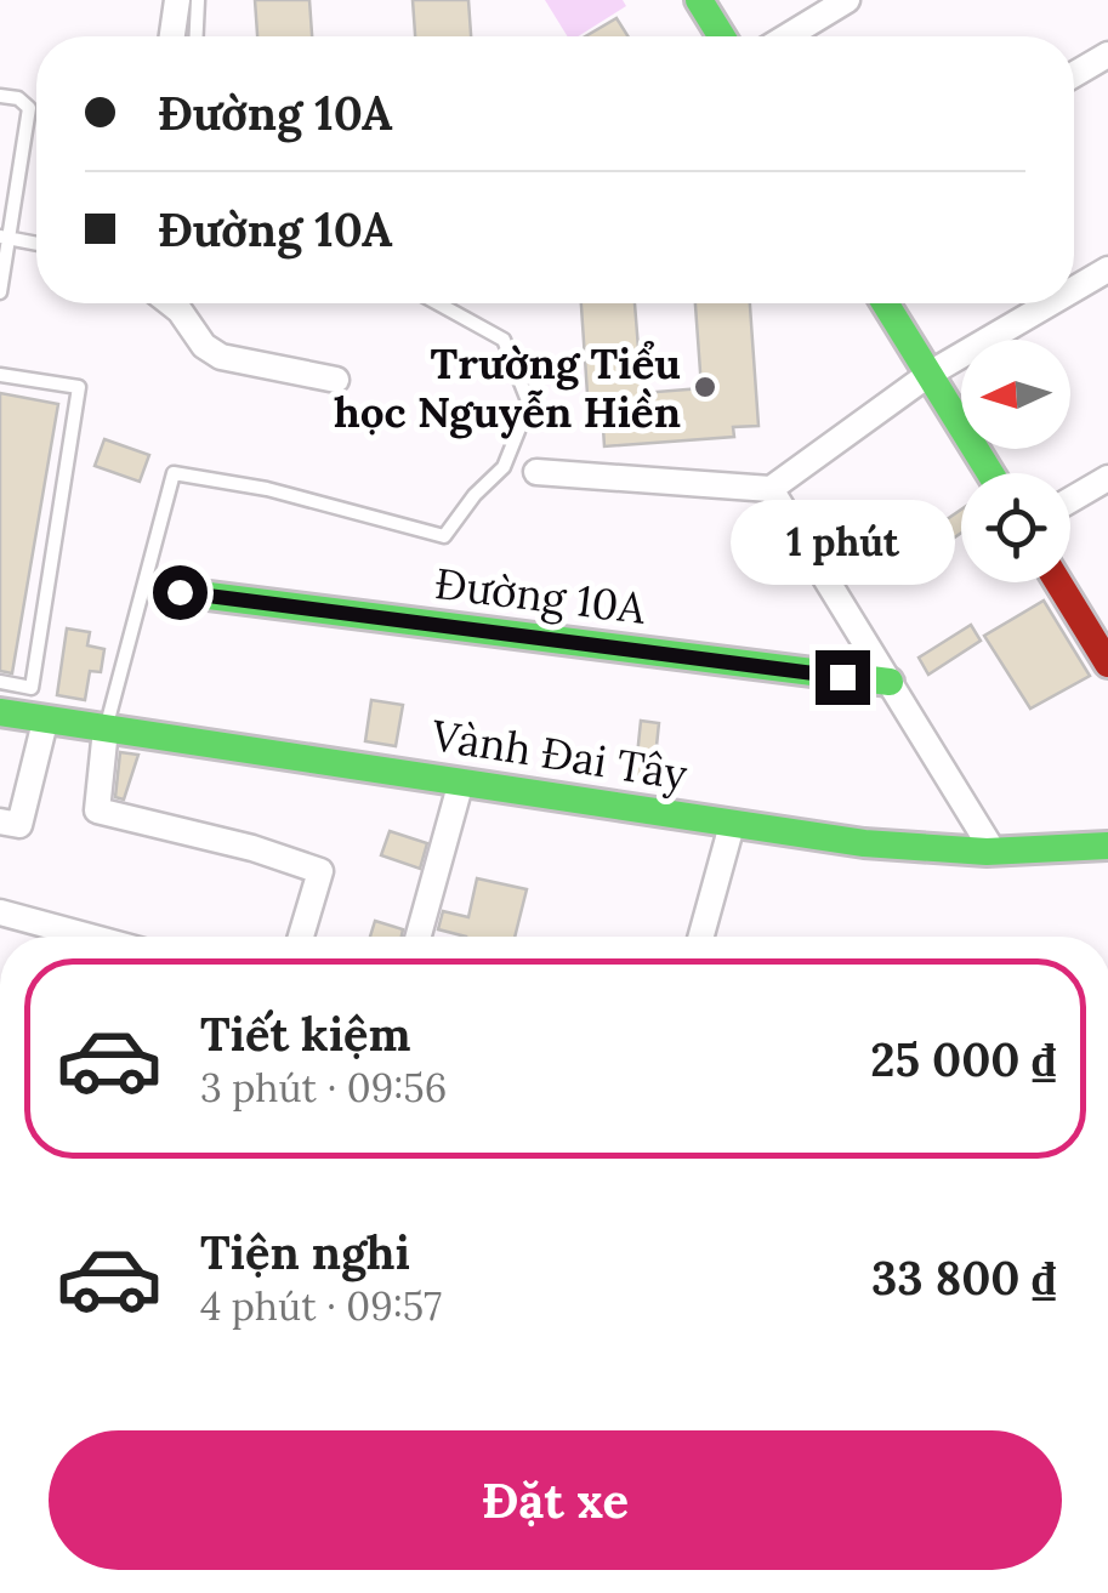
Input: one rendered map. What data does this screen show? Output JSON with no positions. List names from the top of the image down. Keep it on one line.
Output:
{"streets":{"street":["Đường 10A","Vành Đai Tây"]},"places":["Trường Tiểu học Nguyễn Hiền"],"north":"left","page":{"banner":["Đường 10A","Đường 10A"],"bubble":"1 phút","list":[{"name":"Tiết kiệm","note":"3 phút · 09:56","value":"25 000 ₫"},{"name":"Tiện nghi","note":"4 phút · 09:57","value":"33 800 ₫"}],"buttons":"Đặt xe"}}
